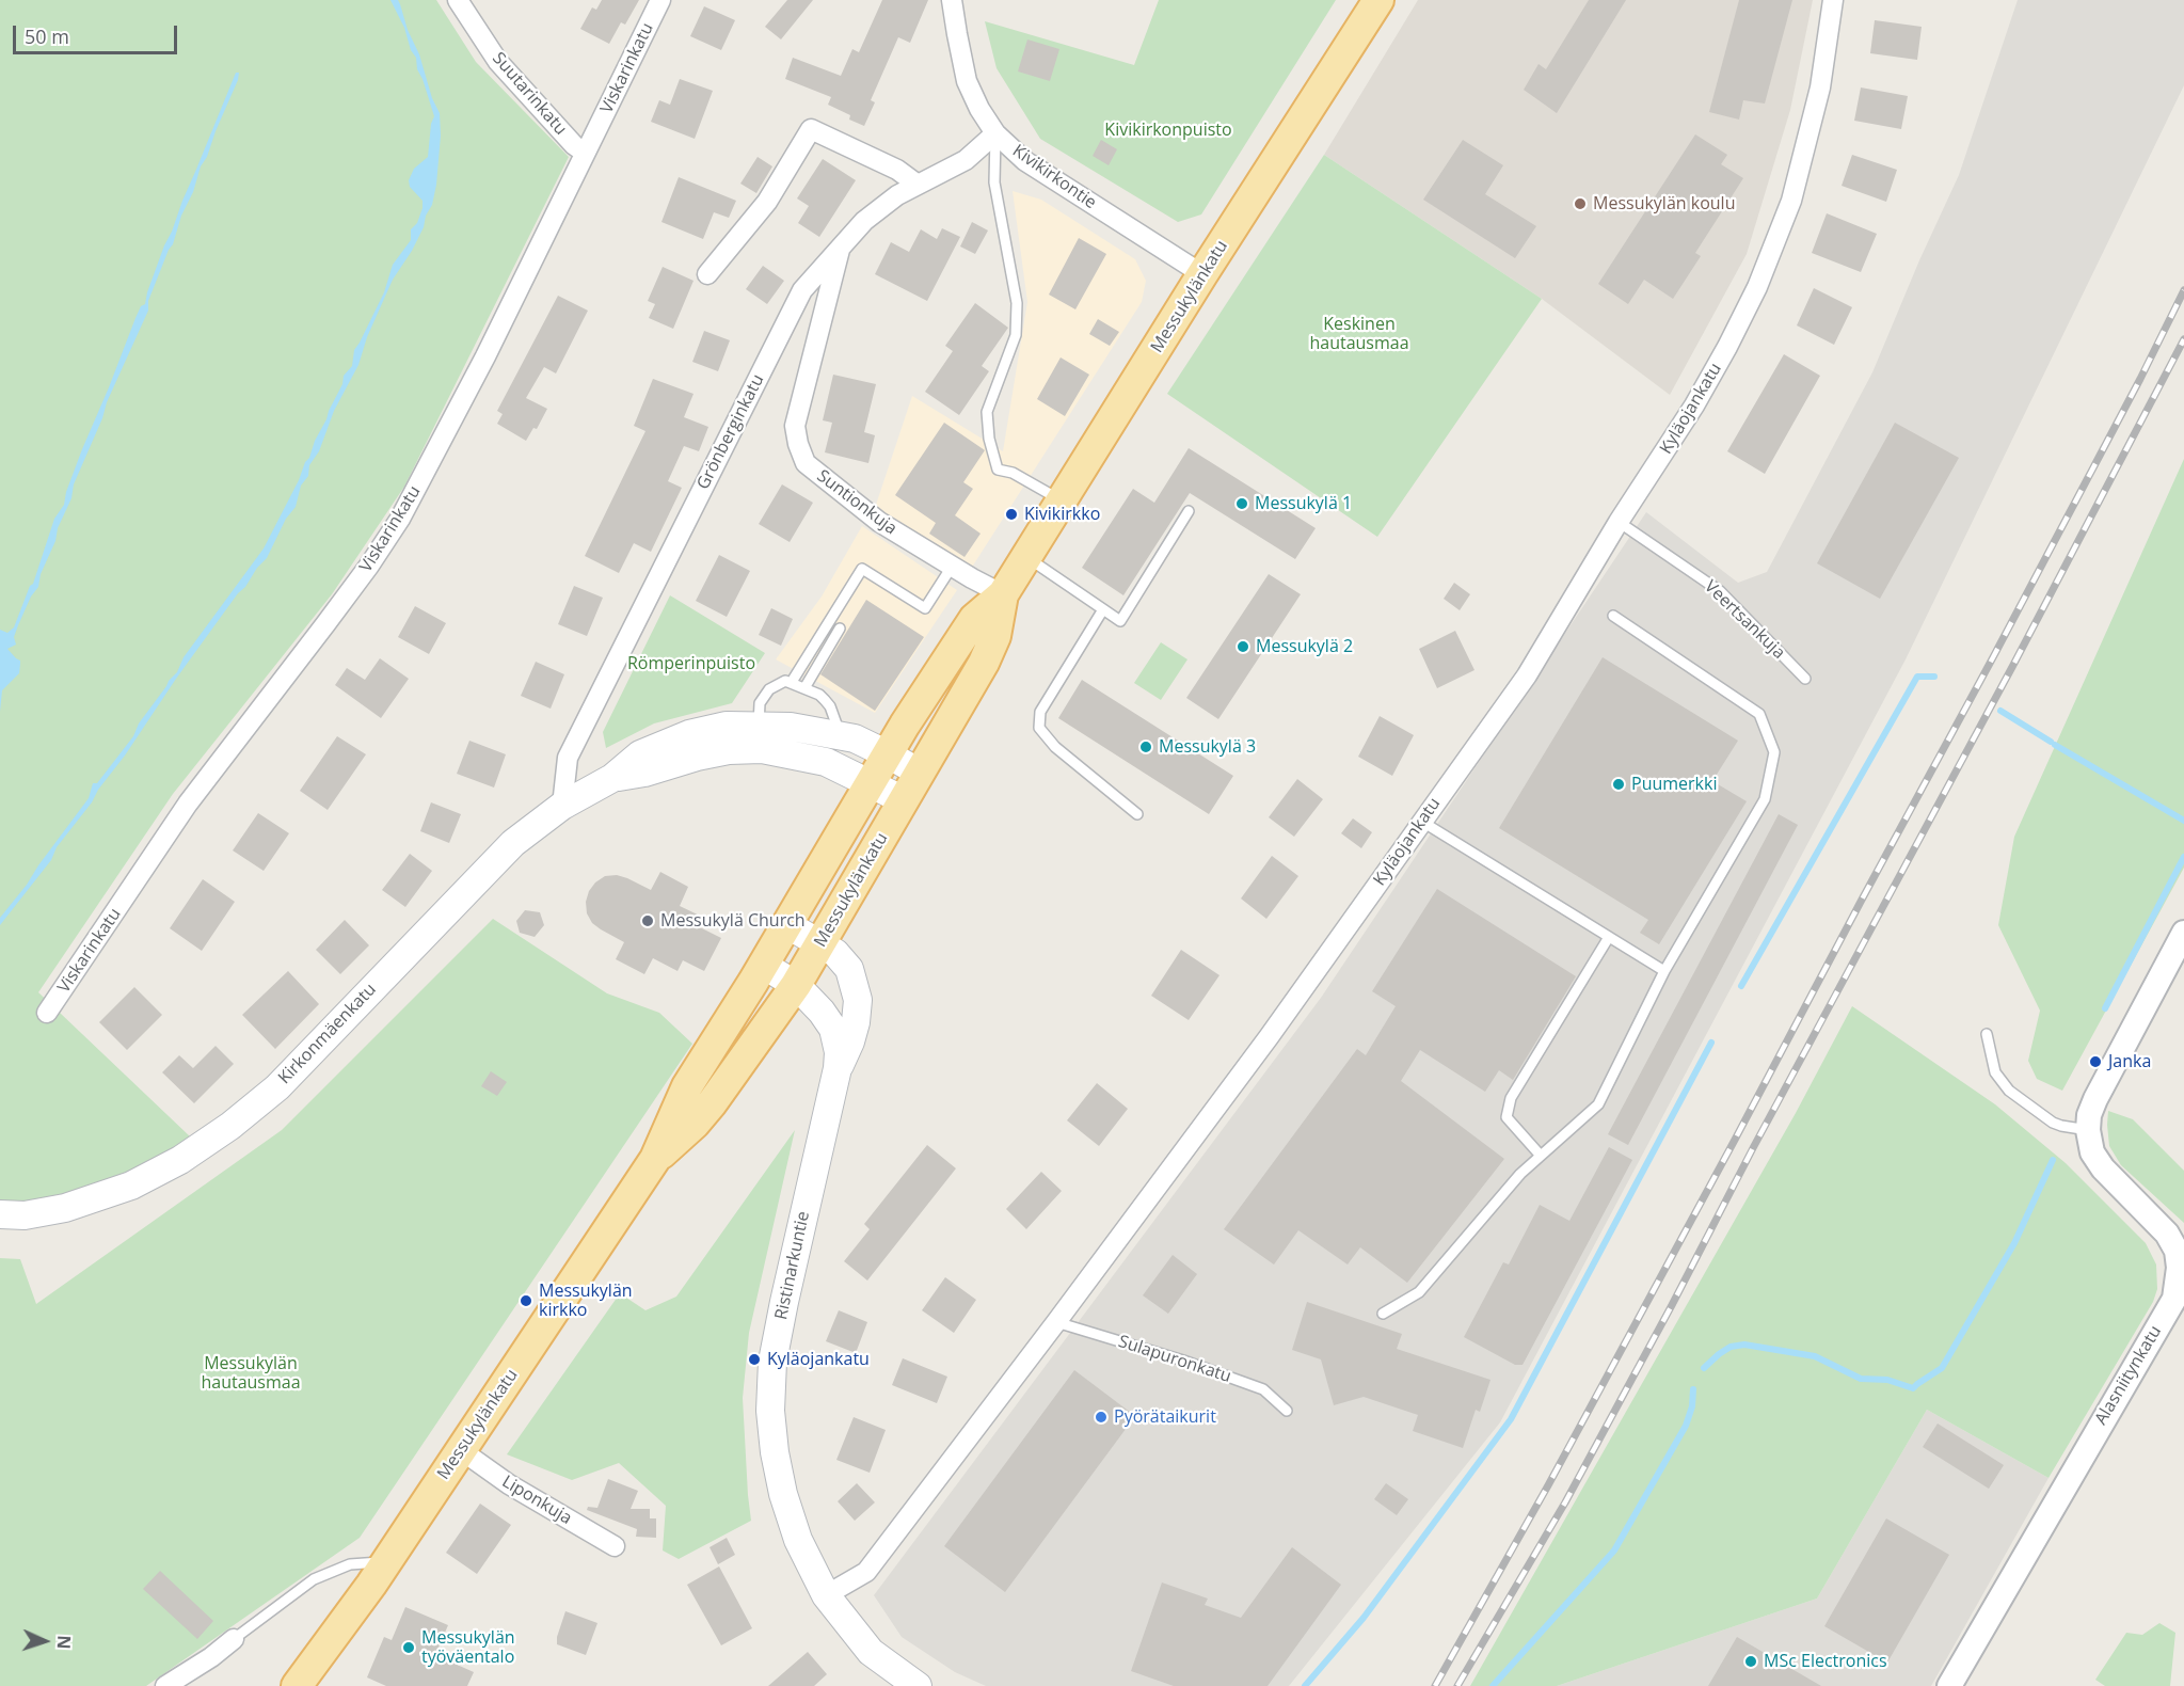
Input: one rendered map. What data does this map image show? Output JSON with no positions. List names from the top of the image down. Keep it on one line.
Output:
{"streets":{"main road":["Messukylänkatu","Kirkonmäenkatu","Ristinarkuntie"],"street":["Viskarinkatu","Suutarinkatu","Kivikirkontie","Kyläojankatu","Grönberginkatu","Suntionkuja","Alasniitynkatu","Liponkuja"],"lane":["Veertsankuja","Sulapuronkatu"]},"crossings":[["Viskarinkatu","Suutarinkatu"],["Kivikirkontie","Messukylänkatu"],["Kivikirkontie","Grönberginkatu"],["Messukylänkatu","Suntionkuja"],["Messukylänkatu","Kirkonmäenkatu"],["Messukylänkatu","Ristinarkuntie"],["Messukylänkatu","Liponkuja"],["Kyläojankatu","Veertsankuja"],["Kyläojankatu","Ristinarkuntie"],["Kyläojankatu","Sulapuronkatu"],["Grönberginkatu","Suntionkuja"],["Grönberginkatu","Kirkonmäenkatu"]],"parks":["Kivikirkonpuisto","Keskinen hautausmaa","Römperinpuisto","Messukylän hautausmaa"],"places":["Messukylän koulu","Messukylä 1","Kivikirkko","Messukylä 2","Messukylä 3","Puumerkki","Messukylä Church","Janka","Messukylän kirkko","Kyläojankatu","Pyörätaikurit","Messukylän työväentalo","MSc Electronics"],"scale_bar":"50 m","north":"right"}
